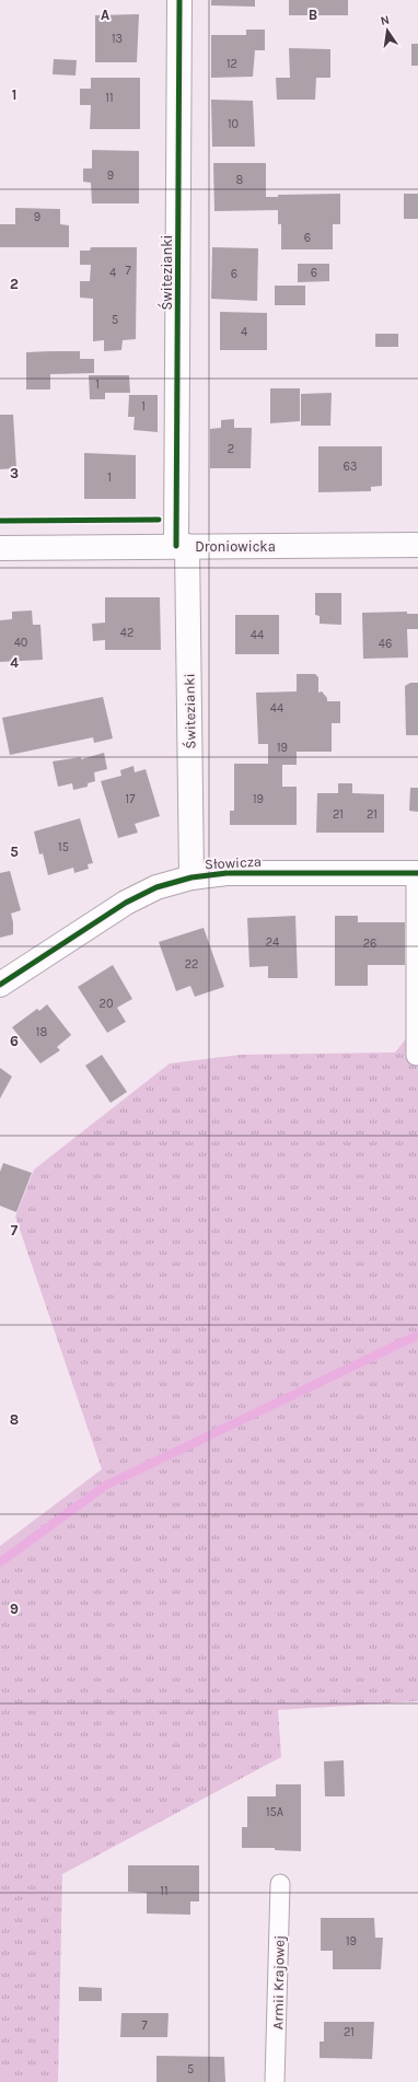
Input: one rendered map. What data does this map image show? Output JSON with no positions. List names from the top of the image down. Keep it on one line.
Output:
{"streets":{"street":["Świtezianki","Droniowicka","Słowicza"],"lane":["Armii Krajowej"]},"crossings":[["Świtezianki","Droniowicka"],["Świtezianki","Słowicza"]],"house_numbers":["13","12","11","10","9","8","9","6","7","4","6","6","5","4","1","1","2","63","1","42","44","40","46","44","19","17","19","21","21","15","24","26","22","20","18","15A","11","19","7","21","5"],"north":"top","grid":{"columns":["A","B"],"rows":["1","2","3","4","5","6","7","8","9"]}}
